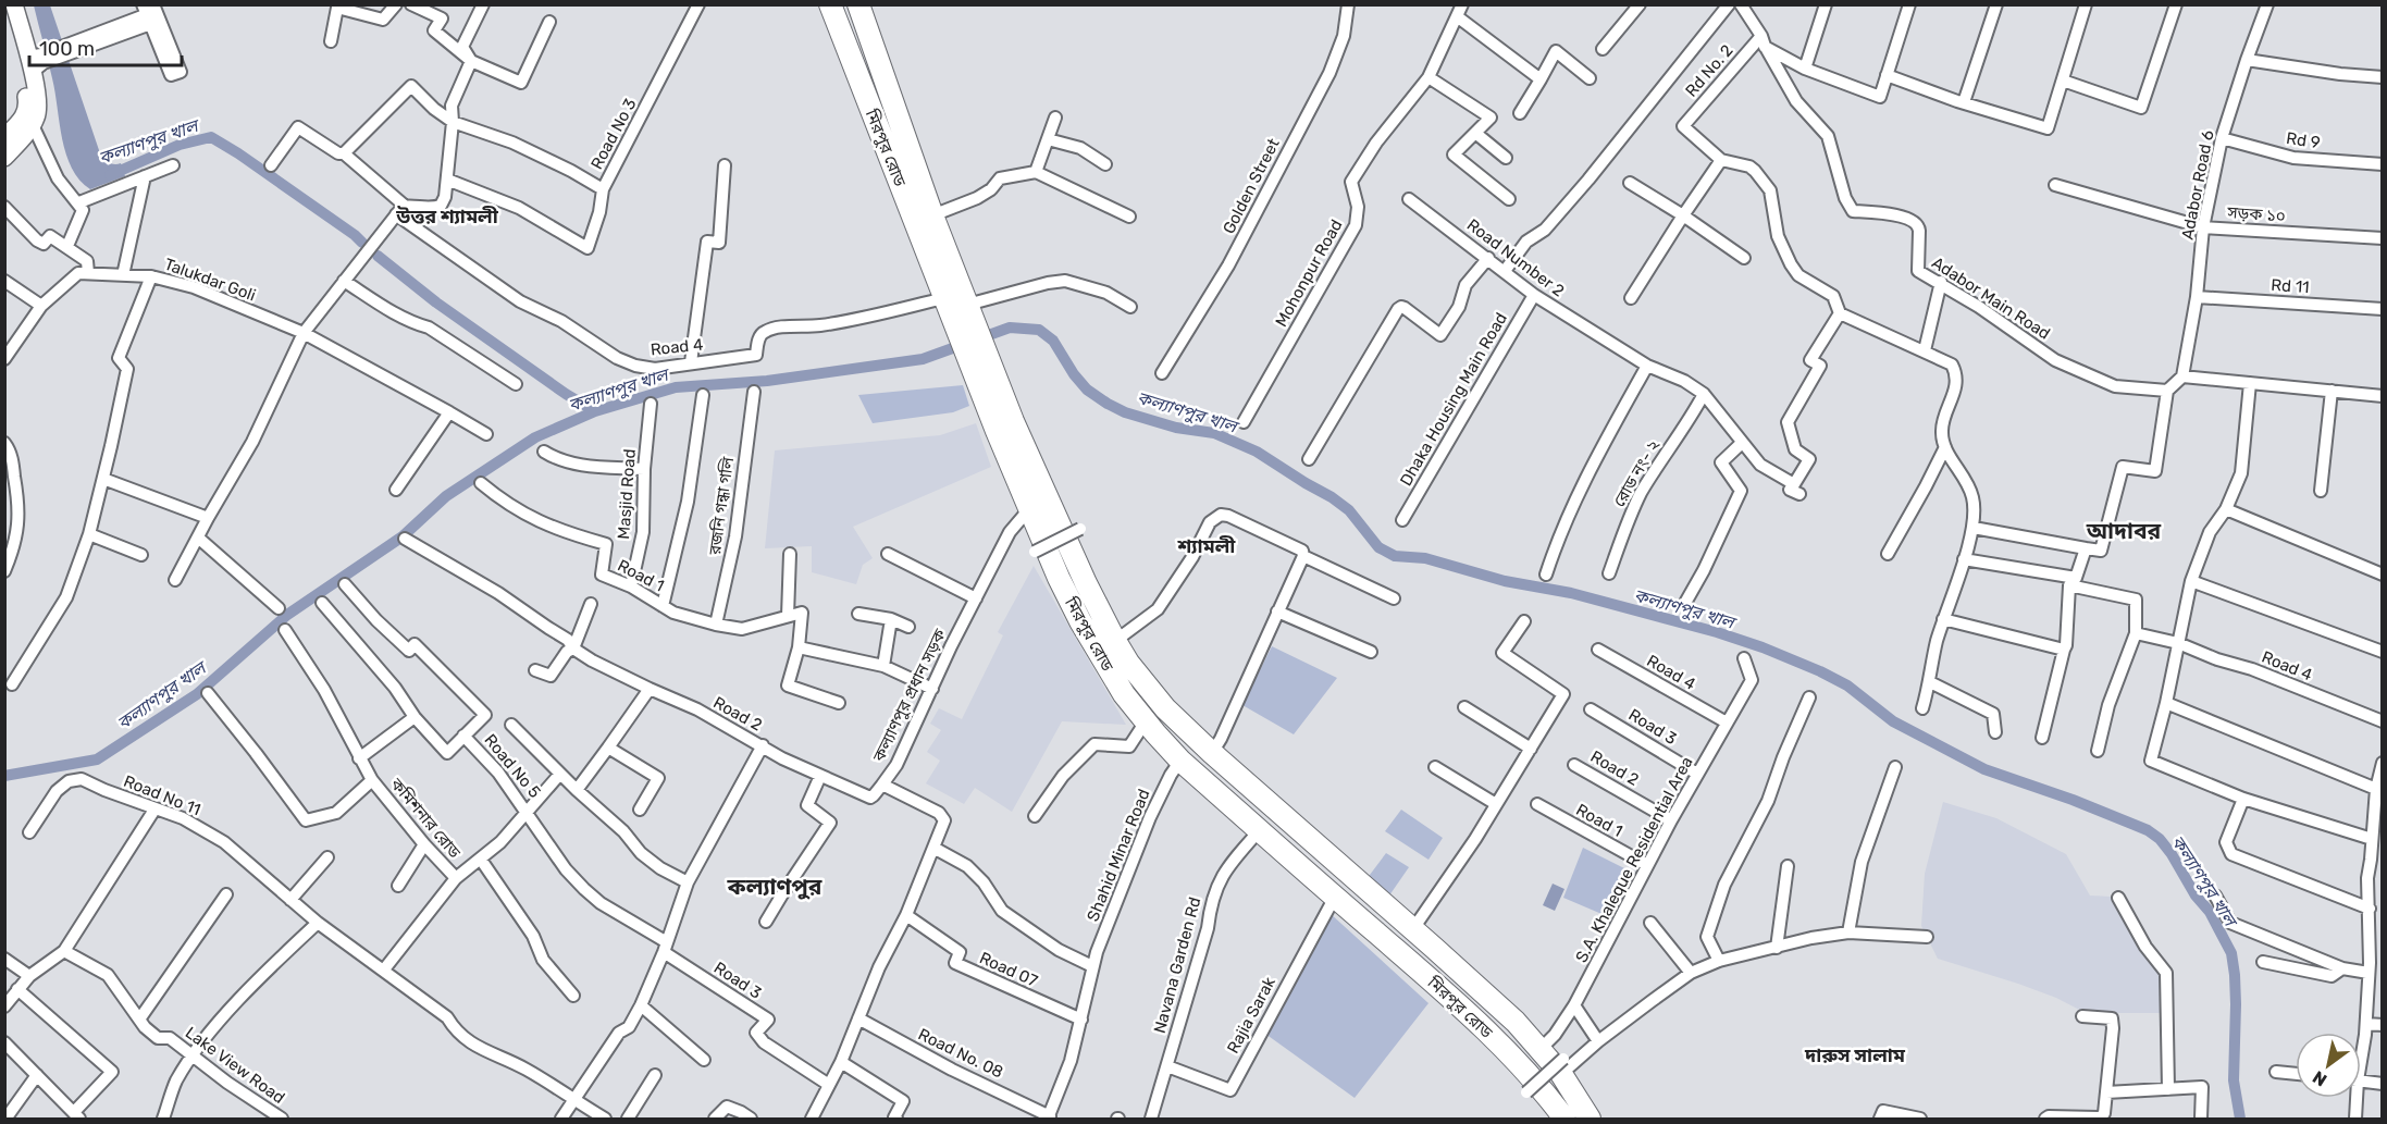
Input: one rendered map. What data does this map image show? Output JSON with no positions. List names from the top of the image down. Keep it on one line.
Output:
{"streets":{"highway":["মিরপুর রোড"],"street":["Rd No. 2","Road No 3","Rd 9","Adabor Road 6","Golden Street","সড়ক ১০","Road Number 2","Mohonpur Road","Talukdar Goli","Rd 11","Adabor Main Road","Road 4","Dhaka Housing Main Road","রোড নং- ২","Masjid Road","রজনি গন্ধা গলি","Road 1","কল্যাণপুর প্রধান সড়ক","Road 2","Road 3","Road No 5","Road No 11","কমিশনার রোড","Shahid Minar Road","S.A. Khaleque Residential Area","Navana Garden Rd","Road 07","Rajia Sarak","Road No. 08","Lake View Road"]},"crossings":[["Rd No. 2","Adabor Main Road"],["Rd 9","Adabor Road 6"],["মিরপুর রোড","Road 4"],["মিরপুর রোড","কল্যাণপুর প্রধান সড়ক"],["মিরপুর রোড","Shahid Minar Road"],["মিরপুর রোড","S.A. Khaleque Residential Area"],["মিরপুর রোড","Navana Garden Rd"],["মিরপুর রোড","Rajia Sarak"],["Adabor Road 6","সড়ক ১০"],["Adabor Road 6","Rd 11"],["Road Number 2","Dhaka Housing Main Road"],["Road Number 2","রোড নং- ২"],["Road 4","S.A. Khaleque Residential Area"],["Masjid Road","Road 1"],["রজনি গন্ধা গলি","Road 1"],["Road 1","S.A. Khaleque Residential Area"],["কল্যাণপুর প্রধান সড়ক","Road 2"],["কল্যাণপুর প্রধান সড়ক","Road 3"],["কল্যাণপুর প্রধান সড়ক","Road 07"],["কল্যাণপুর প্রধান সড়ক","Road No. 08"],["Road 2","S.A. Khaleque Residential Area"],["Road 3","Road No 5"],["Road 3","S.A. Khaleque Residential Area"],["Shahid Minar Road","Road 07"],["Shahid Minar Road","Road No. 08"],["Navana Garden Rd","Rajia Sarak"]],"districts":["উত্তর শ্যামলী","আদাবর","শ্যামলী","কল্যাণপুর","দারুস সালাম"],"water":["কল্যাণপুর খাল"],"scale_bar":"100 m","north":"bottom left"}
